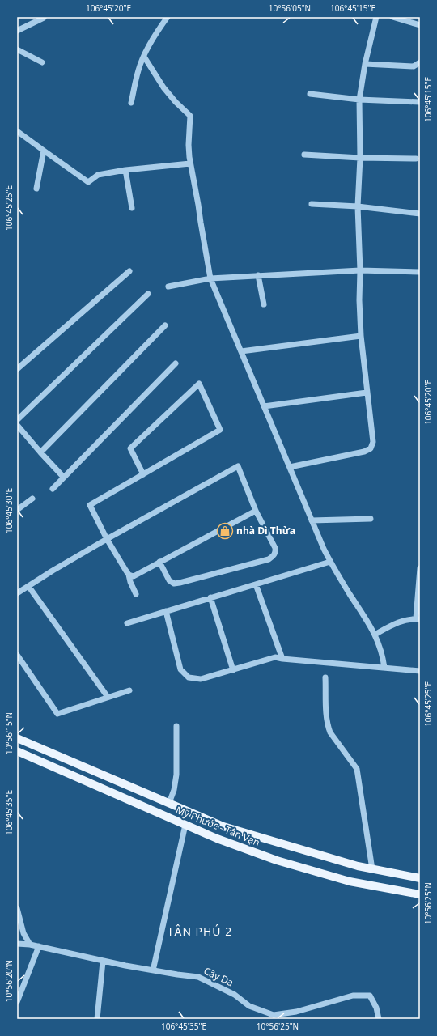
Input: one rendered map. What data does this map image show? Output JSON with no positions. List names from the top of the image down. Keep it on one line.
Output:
{"streets":{"main road":["Mỹ Phước - Tân Vạn"],"street":["Cây Da"]},"districts":["TÂN PHÚ 2"],"places":{"shop":["nhà Dì Thừa"]},"coordinates":["106°45'20\"E","10°56'05\"N","106°45'15\"E","106°45'25\"E","106°45'30\"E","10°56'15\"N","106°45'35\"E","10°56'25\"N","10°56'20\"N"]}
